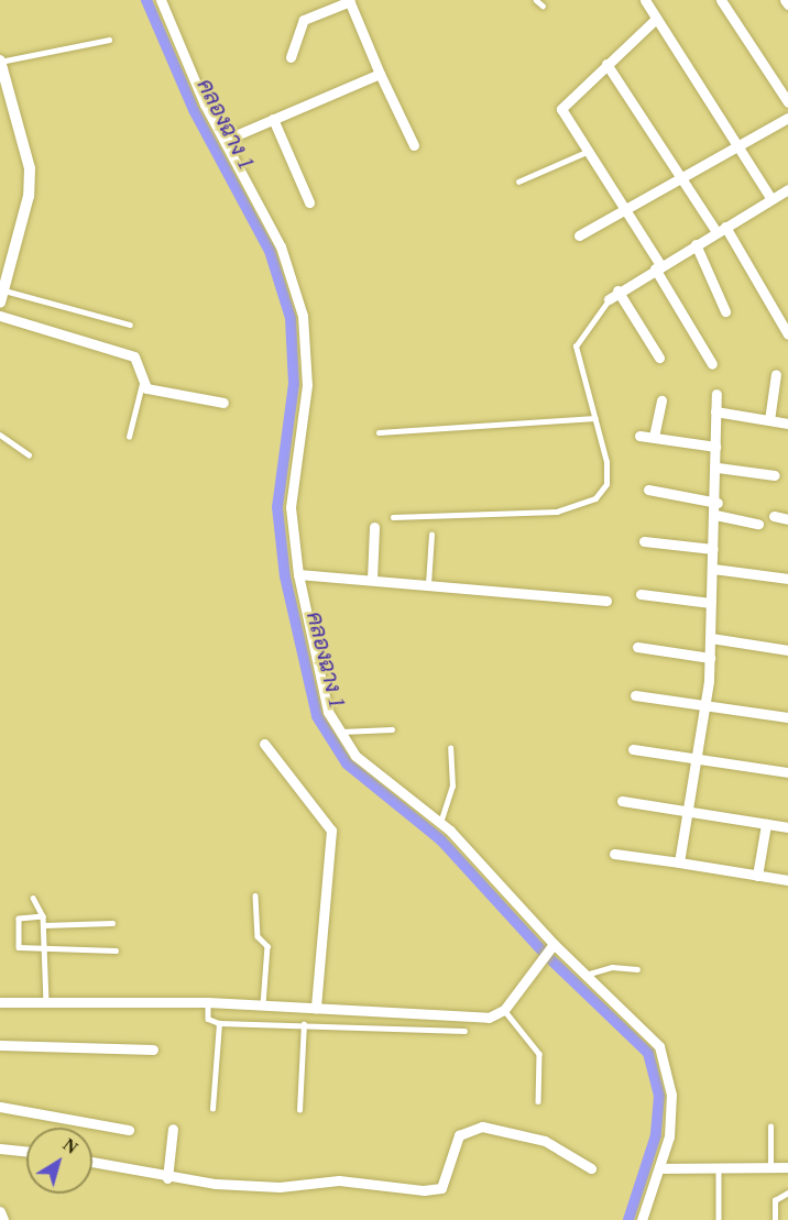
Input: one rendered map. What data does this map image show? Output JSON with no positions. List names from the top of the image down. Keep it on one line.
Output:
{"water":["คลองฉาง 1"],"north":"top right"}
